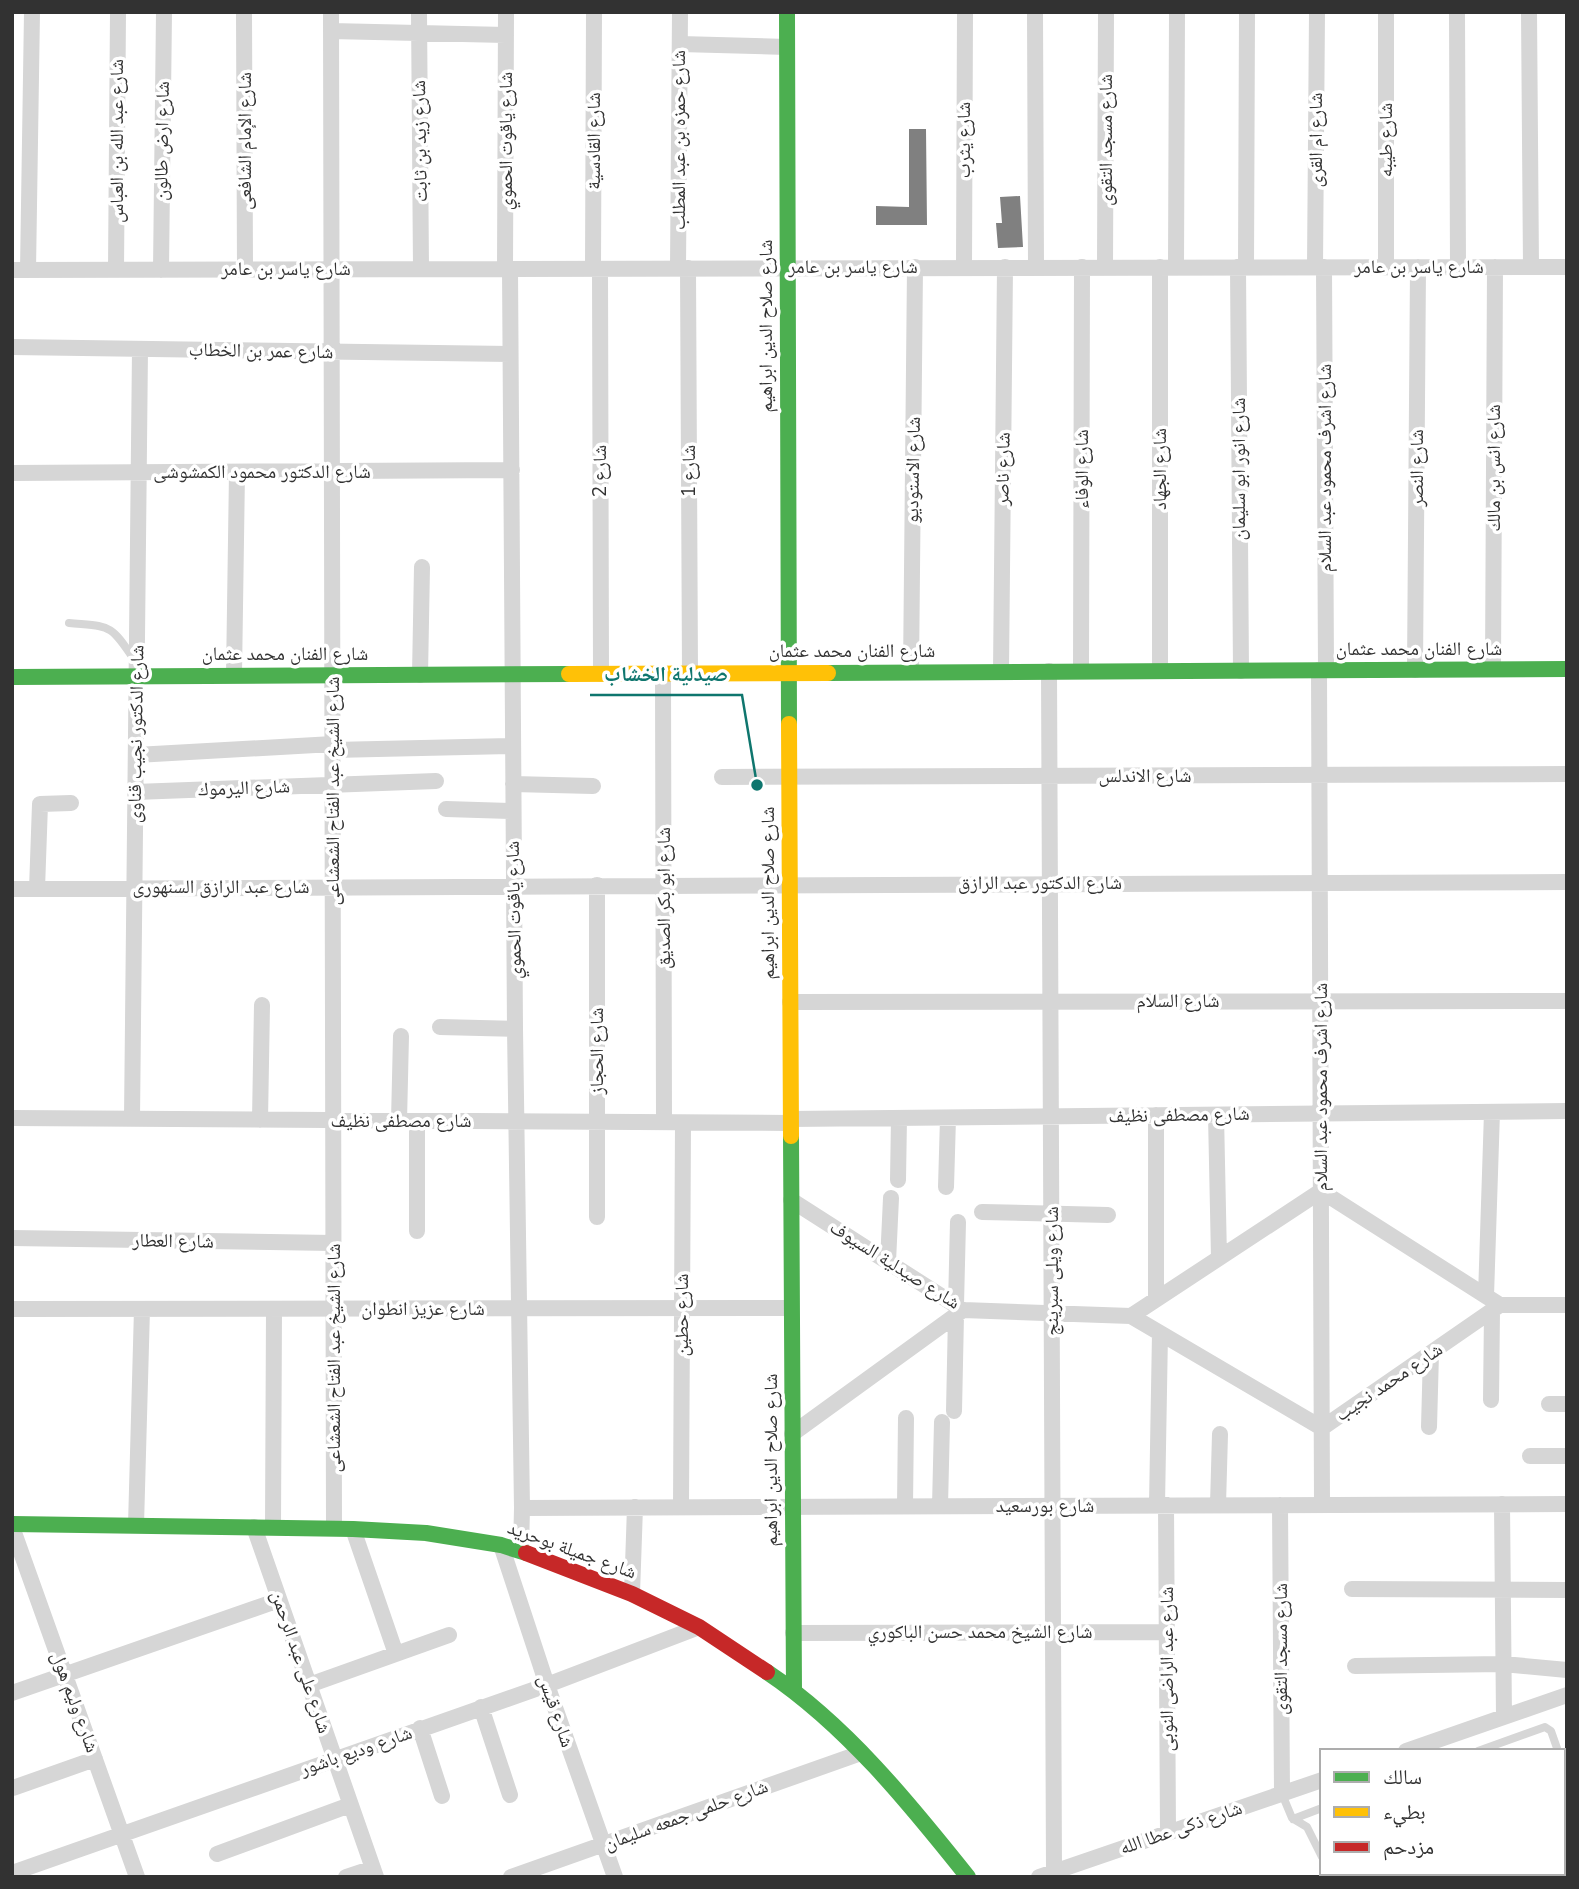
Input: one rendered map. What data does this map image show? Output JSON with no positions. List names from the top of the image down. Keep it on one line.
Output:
{"streets":{"street":["شارع حمزه بن عبد المطلب","شارع يثرب","شارع مسجد التقوى","شارع ام القرى","شارع طيبه","شارع عبد الله بن العباس","شارع ارض طالون","شارع الإمام الشافعى","شارع زيد بن ثابت","شارع ياقوت الحموي","شارع القادسية","شارع ياسر بن عامر","شارع صلاح الدين ابراهيم","شارع عمر بن الخطاب","شارع اشرف محمود عبد السلام","شارع النصر","شارع انس بن مالك","شارع ناصر","شارع الوفاء","شارع الجهاد","شارع انور ابو سليمان","شارع الاستوديو","شارع 2","شارع 1","شارع الدكتور محمود الكمشوشى","شارع الفنان محمد عثمان","شارع الدكتور نجيب قناوى","شارع الاندلس","شارع اليرموك","شارع الشيخ عبد الفتاح الشعشاعى","شارع الدكتور عبد الرازق","شارع عبد الرازق السنهورى","شارع ابو بكر الصديق","شارع السلام","شارع الحجاز","شارع مصطفى نظيف","شارع العطار","شارع صيدلية السيوف","شارع ويلى سبرينج","شارع عزيز انطوان","شارع حطين","شارع محمد نجيب","شارع بورسعيد","شارع جميلة بوحريد","شارع الشيخ محمد حسن الباكوري","شارع على عبد الرحمن","شارع عبد الراضى النوبى","شارع وليم هول","شارع قيس","شارع وديع باشور","شارع حلمى جمعه سليمان","شارع ذكى عطا الله"]},"crossings":[["شارع حمزه بن عبد المطلب","شارع ياسر بن عامر"],["شارع حمزه بن عبد المطلب","شارع 1"],["شارع يثرب","شارع ياسر بن عامر"],["شارع مسجد التقوى","شارع ياسر بن عامر"],["شارع مسجد التقوى","شارع بورسعيد"],["شارع مسجد التقوى","شارع ذكى عطا الله"],["شارع ام القرى","شارع ياسر بن عامر"],["شارع ام القرى","شارع اشرف محمود عبد السلام"],["شارع طيبه","شارع ياسر بن عامر"],["شارع عبد الله بن العباس","شارع ياسر بن عامر"],["شارع ارض طالون","شارع ياسر بن عامر"],["شارع الإمام الشافعى","شارع ياسر بن عامر"],["شارع زيد بن ثابت","شارع ياسر بن عامر"],["شارع ياقوت الحموي","شارع ياسر بن عامر"],["شارع ياقوت الحموي","شارع عمر بن الخطاب"],["شارع ياقوت الحموي","شارع الدكتور محمود الكمشوشى"],["شارع ياقوت الحموي","شارع الفنان محمد عثمان"],["شارع ياقوت الحموي","شارع الدكتور عبد الرازق"],["شارع ياقوت الحموي","شارع عبد الرازق السنهورى"],["شارع ياقوت الحموي","شارع مصطفى نظيف"],["شارع ياقوت الحموي","شارع عزيز انطوان"],["شارع ياقوت الحموي","شارع بورسعيد"],["شارع ياقوت الحموي","شارع جميلة بوحريد"],["شارع القادسية","شارع ياسر بن عامر"],["شارع القادسية","شارع 2"],["شارع ياسر بن عامر","شارع صلاح الدين ابراهيم"],["شارع ياسر بن عامر","شارع اشرف محمود عبد السلام"],["شارع ياسر بن عامر","شارع النصر"],["شارع ياسر بن عامر","شارع انس بن مالك"],["شارع ياسر بن عامر","شارع ناصر"],["شارع ياسر بن عامر","شارع الوفاء"],["شارع ياسر بن عامر","شارع الجهاد"],["شارع ياسر بن عامر","شارع انور ابو سليمان"],["شارع ياسر بن عامر","شارع الاستوديو"],["شارع ياسر بن عامر","شارع 2"],["شارع ياسر بن عامر","شارع 1"],["شارع ياسر بن عامر","شارع الشيخ عبد الفتاح الشعشاعى"],["شارع صلاح الدين ابراهيم","شارع الفنان محمد عثمان"],["شارع صلاح الدين ابراهيم","شارع الاندلس"],["شارع صلاح الدين ابراهيم","شارع الدكتور عبد الرازق"],["شارع صلاح الدين ابراهيم","شارع السلام"],["شارع صلاح الدين ابراهيم","شارع مصطفى نظيف"],["شارع صلاح الدين ابراهيم","شارع صيدلية السيوف"],["شارع صلاح الدين ابراهيم","شارع عزيز انطوان"],["شارع صلاح الدين ابراهيم","شارع بورسعيد"],["شارع صلاح الدين ابراهيم","شارع جميلة بوحريد"],["شارع صلاح الدين ابراهيم","شارع الشيخ محمد حسن الباكوري"],["شارع عمر بن الخطاب","شارع الدكتور نجيب قناوى"],["شارع عمر بن الخطاب","شارع الشيخ عبد الفتاح الشعشاعى"],["شارع اشرف محمود عبد السلام","شارع الفنان محمد عثمان"],["شارع اشرف محمود عبد السلام","شارع الاندلس"],["شارع اشرف محمود عبد السلام","شارع الدكتور عبد الرازق"],["شارع اشرف محمود عبد السلام","شارع السلام"],["شارع اشرف محمود عبد السلام","شارع مصطفى نظيف"],["شارع اشرف محمود عبد السلام","شارع محمد نجيب"],["شارع اشرف محمود عبد السلام","شارع بورسعيد"],["شارع النصر","شارع الفنان محمد عثمان"],["شارع انس بن مالك","شارع الفنان محمد عثمان"],["شارع ناصر","شارع الفنان محمد عثمان"],["شارع الوفاء","شارع الفنان محمد عثمان"],["شارع الجهاد","شارع الفنان محمد عثمان"],["شارع انور ابو سليمان","شارع الفنان محمد عثمان"],["شارع الاستوديو","شارع الفنان محمد عثمان"],["شارع 2","شارع الفنان محمد عثمان"],["شارع 1","شارع الفنان محمد عثمان"],["شارع الدكتور محمود الكمشوشى","شارع الدكتور نجيب قناوى"],["شارع الدكتور محمود الكمشوشى","شارع الشيخ عبد الفتاح الشعشاعى"],["شارع الفنان محمد عثمان","شارع الدكتور نجيب قناوى"],["شارع الفنان محمد عثمان","شارع الشيخ عبد الفتاح الشعشاعى"],["شارع الفنان محمد عثمان","شارع ابو بكر الصديق"],["شارع الفنان محمد عثمان","شارع ويلى سبرينج"],["شارع الدكتور نجيب قناوى","شارع اليرموك"],["شارع الدكتور نجيب قناوى","شارع عبد الرازق السنهورى"],["شارع الدكتور نجيب قناوى","شارع مصطفى نظيف"],["شارع الاندلس","شارع ويلى سبرينج"],["شارع اليرموك","شارع الشيخ عبد الفتاح الشعشاعى"],["شارع الشيخ عبد الفتاح الشعشاعى","شارع عبد الرازق السنهورى"],["شارع الشيخ عبد الفتاح الشعشاعى","شارع مصطفى نظيف"],["شارع الشيخ عبد الفتاح الشعشاعى","شارع العطار"],["شارع الشيخ عبد الفتاح الشعشاعى","شارع عزيز انطوان"],["شارع الشيخ عبد الفتاح الشعشاعى","شارع جميلة بوحريد"],["شارع الدكتور عبد الرازق","شارع عبد الرازق السنهورى"],["شارع الدكتور عبد الرازق","شارع ابو بكر الصديق"],["شارع الدكتور عبد الرازق","شارع الحجاز"],["شارع الدكتور عبد الرازق","شارع ويلى سبرينج"],["شارع ابو بكر الصديق","شارع مصطفى نظيف"],["شارع السلام","شارع ويلى سبرينج"],["شارع الحجاز","شارع مصطفى نظيف"],["شارع مصطفى نظيف","شارع ويلى سبرينج"],["شارع مصطفى نظيف","شارع حطين"],["شارع صيدلية السيوف","شارع ويلى سبرينج"],["شارع صيدلية السيوف","شارع محمد نجيب"],["شارع ويلى سبرينج","شارع بورسعيد"],["شارع ويلى سبرينج","شارع الشيخ محمد حسن الباكوري"],["شارع ويلى سبرينج","شارع ذكى عطا الله"],["شارع عزيز انطوان","شارع حطين"],["شارع حطين","شارع بورسعيد"],["شارع محمد نجيب","شارع عبد الراضى النوبى"],["شارع بورسعيد","شارع عبد الراضى النوبى"],["شارع جميلة بوحريد","شارع على عبد الرحمن"],["شارع جميلة بوحريد","شارع وليم هول"],["شارع جميلة بوحريد","شارع قيس"],["شارع جميلة بوحريد","شارع وديع باشور"],["شارع جميلة بوحريد","شارع حلمى جمعه سليمان"],["شارع الشيخ محمد حسن الباكوري","شارع عبد الراضى النوبى"],["شارع على عبد الرحمن","شارع وديع باشور"],["شارع عبد الراضى النوبى","شارع ذكى عطا الله"],["شارع وليم هول","شارع وديع باشور"],["شارع قيس","شارع وديع باشور"],["شارع قيس","شارع حلمى جمعه سليمان"]],"places":["صيدلية الخشاب"],"legend":["سالك","بطيء","مزدحم"]}
